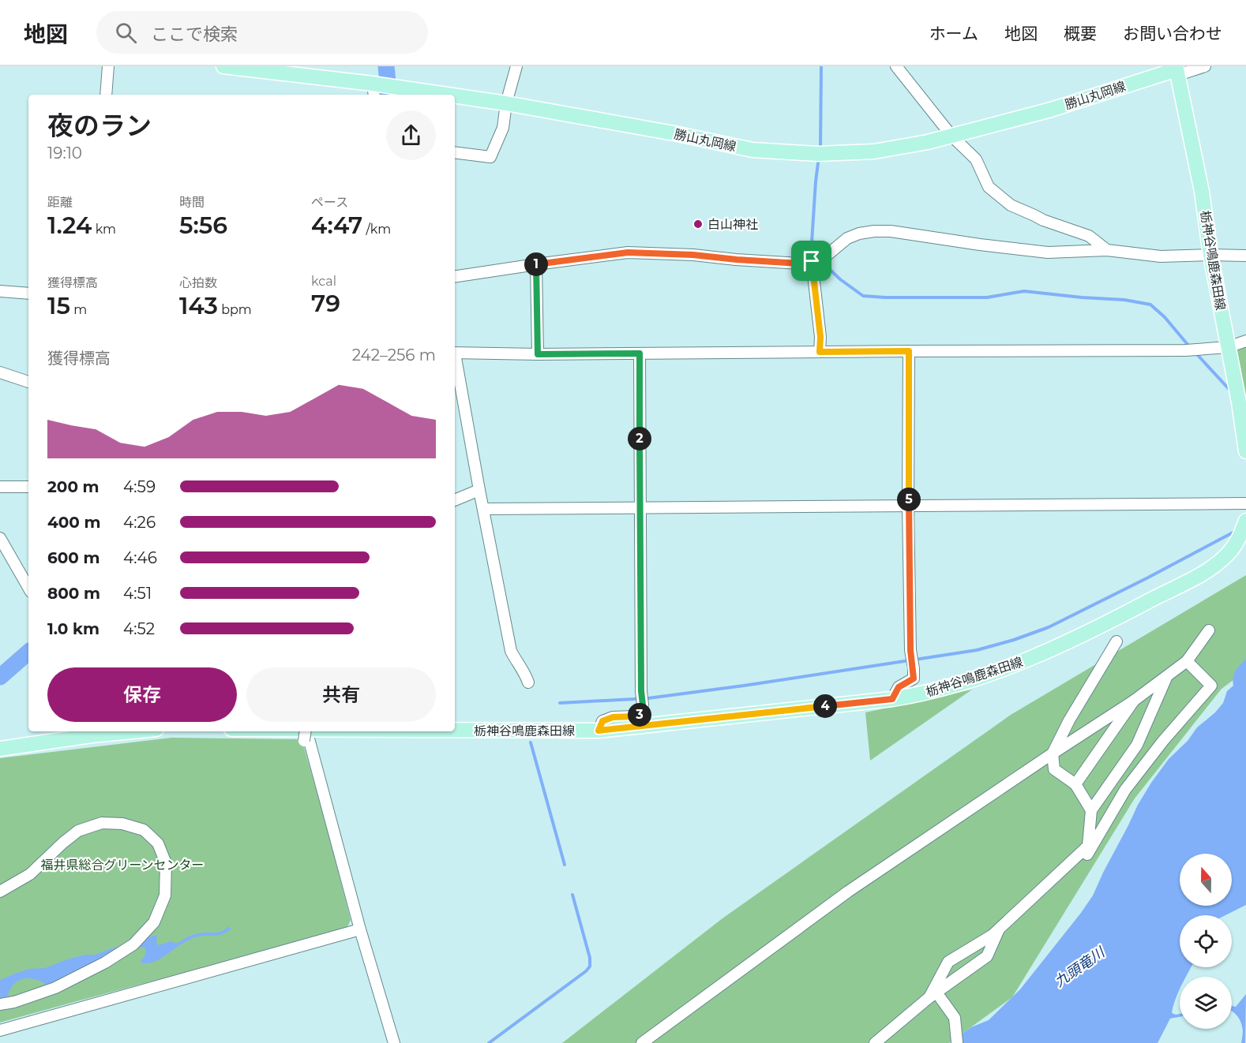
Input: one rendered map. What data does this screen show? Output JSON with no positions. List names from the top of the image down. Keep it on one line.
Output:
{"streets":{"main road":["勝山丸岡線","栃神谷鳴鹿森田線"]},"crossings":[["勝山丸岡線","栃神谷鳴鹿森田線"]],"water":["九頭竜川"],"parks":["福井県総合グリーンセンター"],"places":["白山神社"],"north":"top","page":{"header":"地図","search":"ここで検索","nav":["ホーム","地図","概要","お問い合わせ"],"heading":["夜のラン","19:10"],"stats":[["距離","1.24 km"],["時間","5:56"],["ペース","4:47 /km"],["獲得標高","15 m"],["心拍数","143 bpm"],["kcal","79"]],"pins":["1","2","5","4","3"],"chart":["獲得標高","242–256 m"],"list":[{"name":"200 m","note":"4:59"},{"name":"400 m","note":"4:26"},{"name":"600 m","note":"4:46"},{"name":"800 m","note":"4:51"},{"name":"1.0 km","note":"4:52"}],"buttons":["保存","共有"]}}
